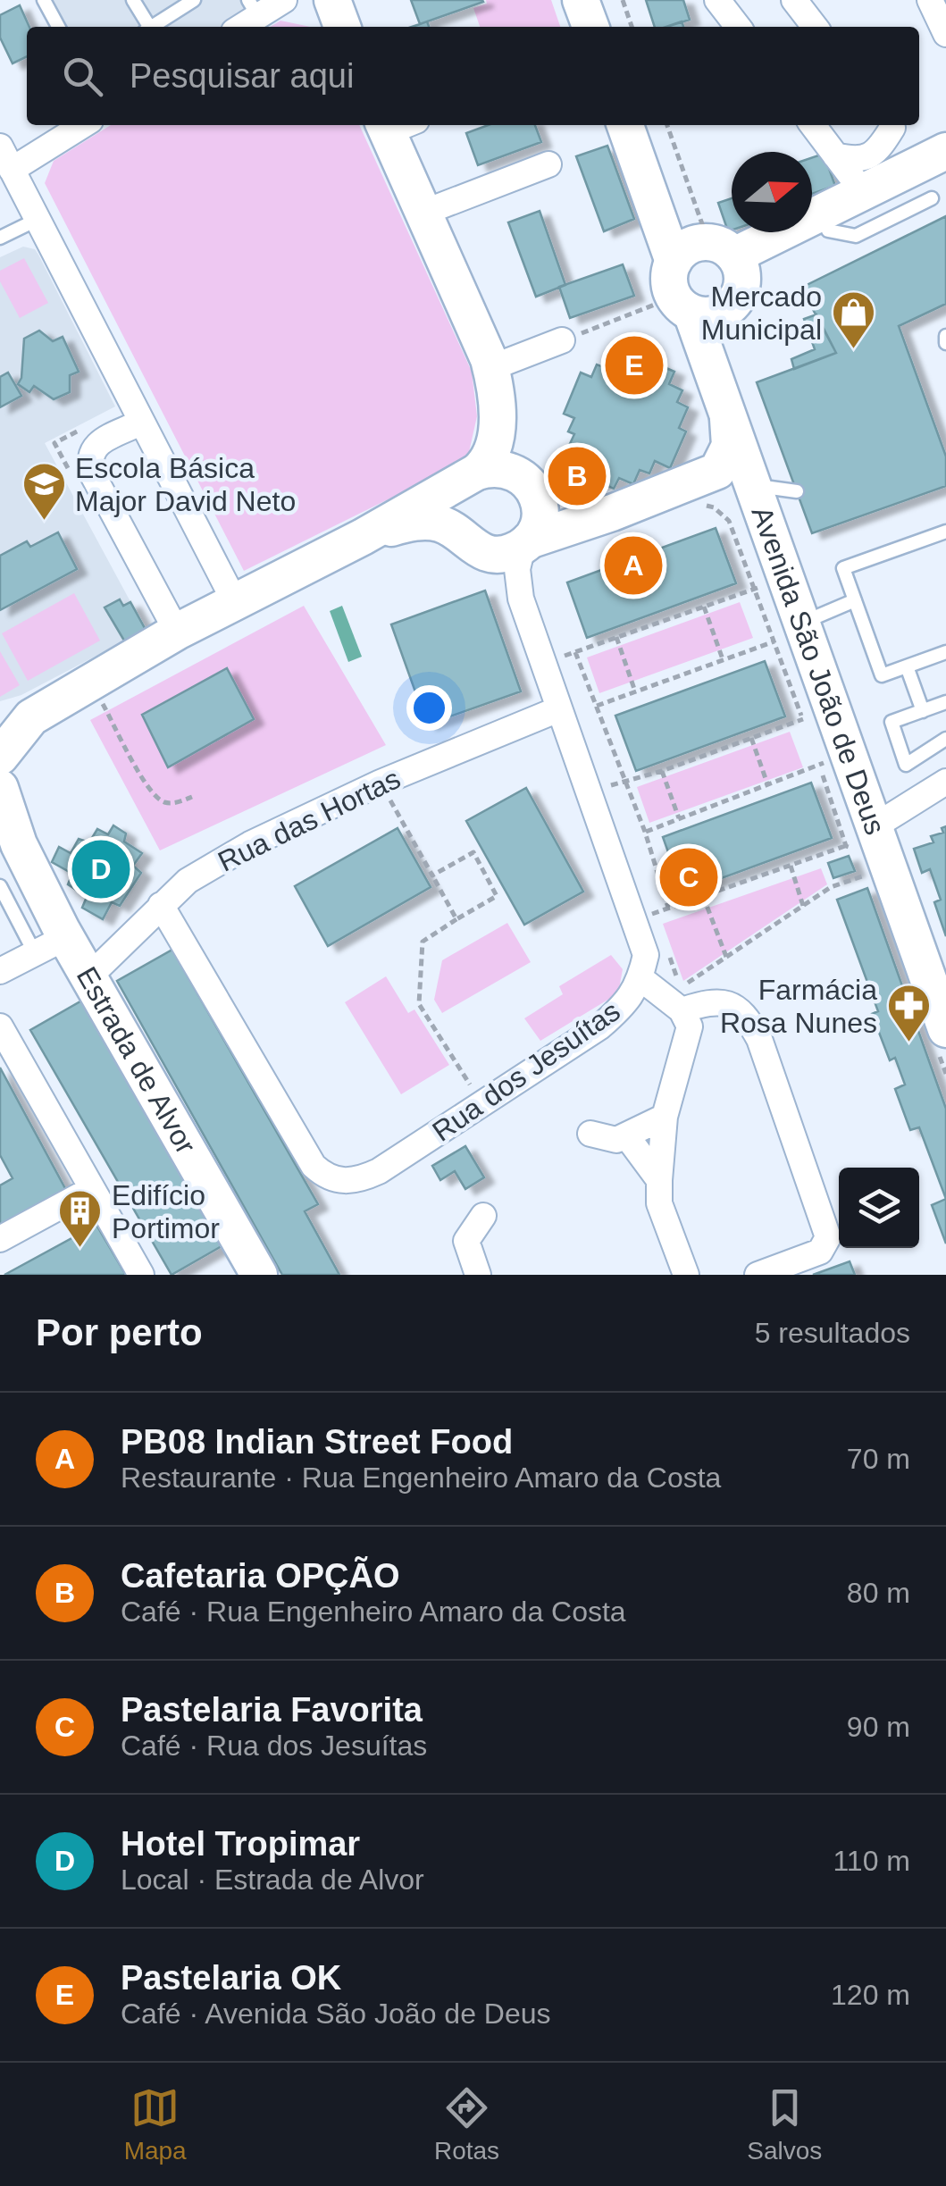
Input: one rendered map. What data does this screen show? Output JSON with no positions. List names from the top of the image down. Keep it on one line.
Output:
{"streets":{"street":["Avenida São João de Deus","Rua das Hortas","Estrada de Alvor","Rua dos Jesuítas"]},"crossings":[["Rua das Hortas","Estrada de Alvor"],["Rua das Hortas","Rua dos Jesuítas"]],"places":{"shop":["Mercado Municipal"],"school or university":["Escola Básica Major David Neto"],"pharmacy":["Farmácia Rosa Nunes"],"building":["Edifício Portimor"]},"north":"right","page":{"search":"Pesquisar aqui","pins":["E","B","A","D","C"],"heading":["Por perto","5 resultados"],"list":[{"mark":"A","name":"PB08 Indian Street Food","note":"Restaurante · Rua Engenheiro Amaro da Costa","value":"70 m"},{"mark":"B","name":"Cafetaria OPÇÃO","note":"Café · Rua Engenheiro Amaro da Costa","value":"80 m"},{"mark":"C","name":"Pastelaria Favorita","note":"Café · Rua dos Jesuítas","value":"90 m"},{"mark":"D","name":"Hotel Tropimar","note":"Local · Estrada de Alvor","value":"110 m"},{"mark":"E","name":"Pastelaria OK","note":"Café · Avenida São João de Deus","value":"120 m"}],"nav":["Mapa","Rotas","Salvos"]}}
